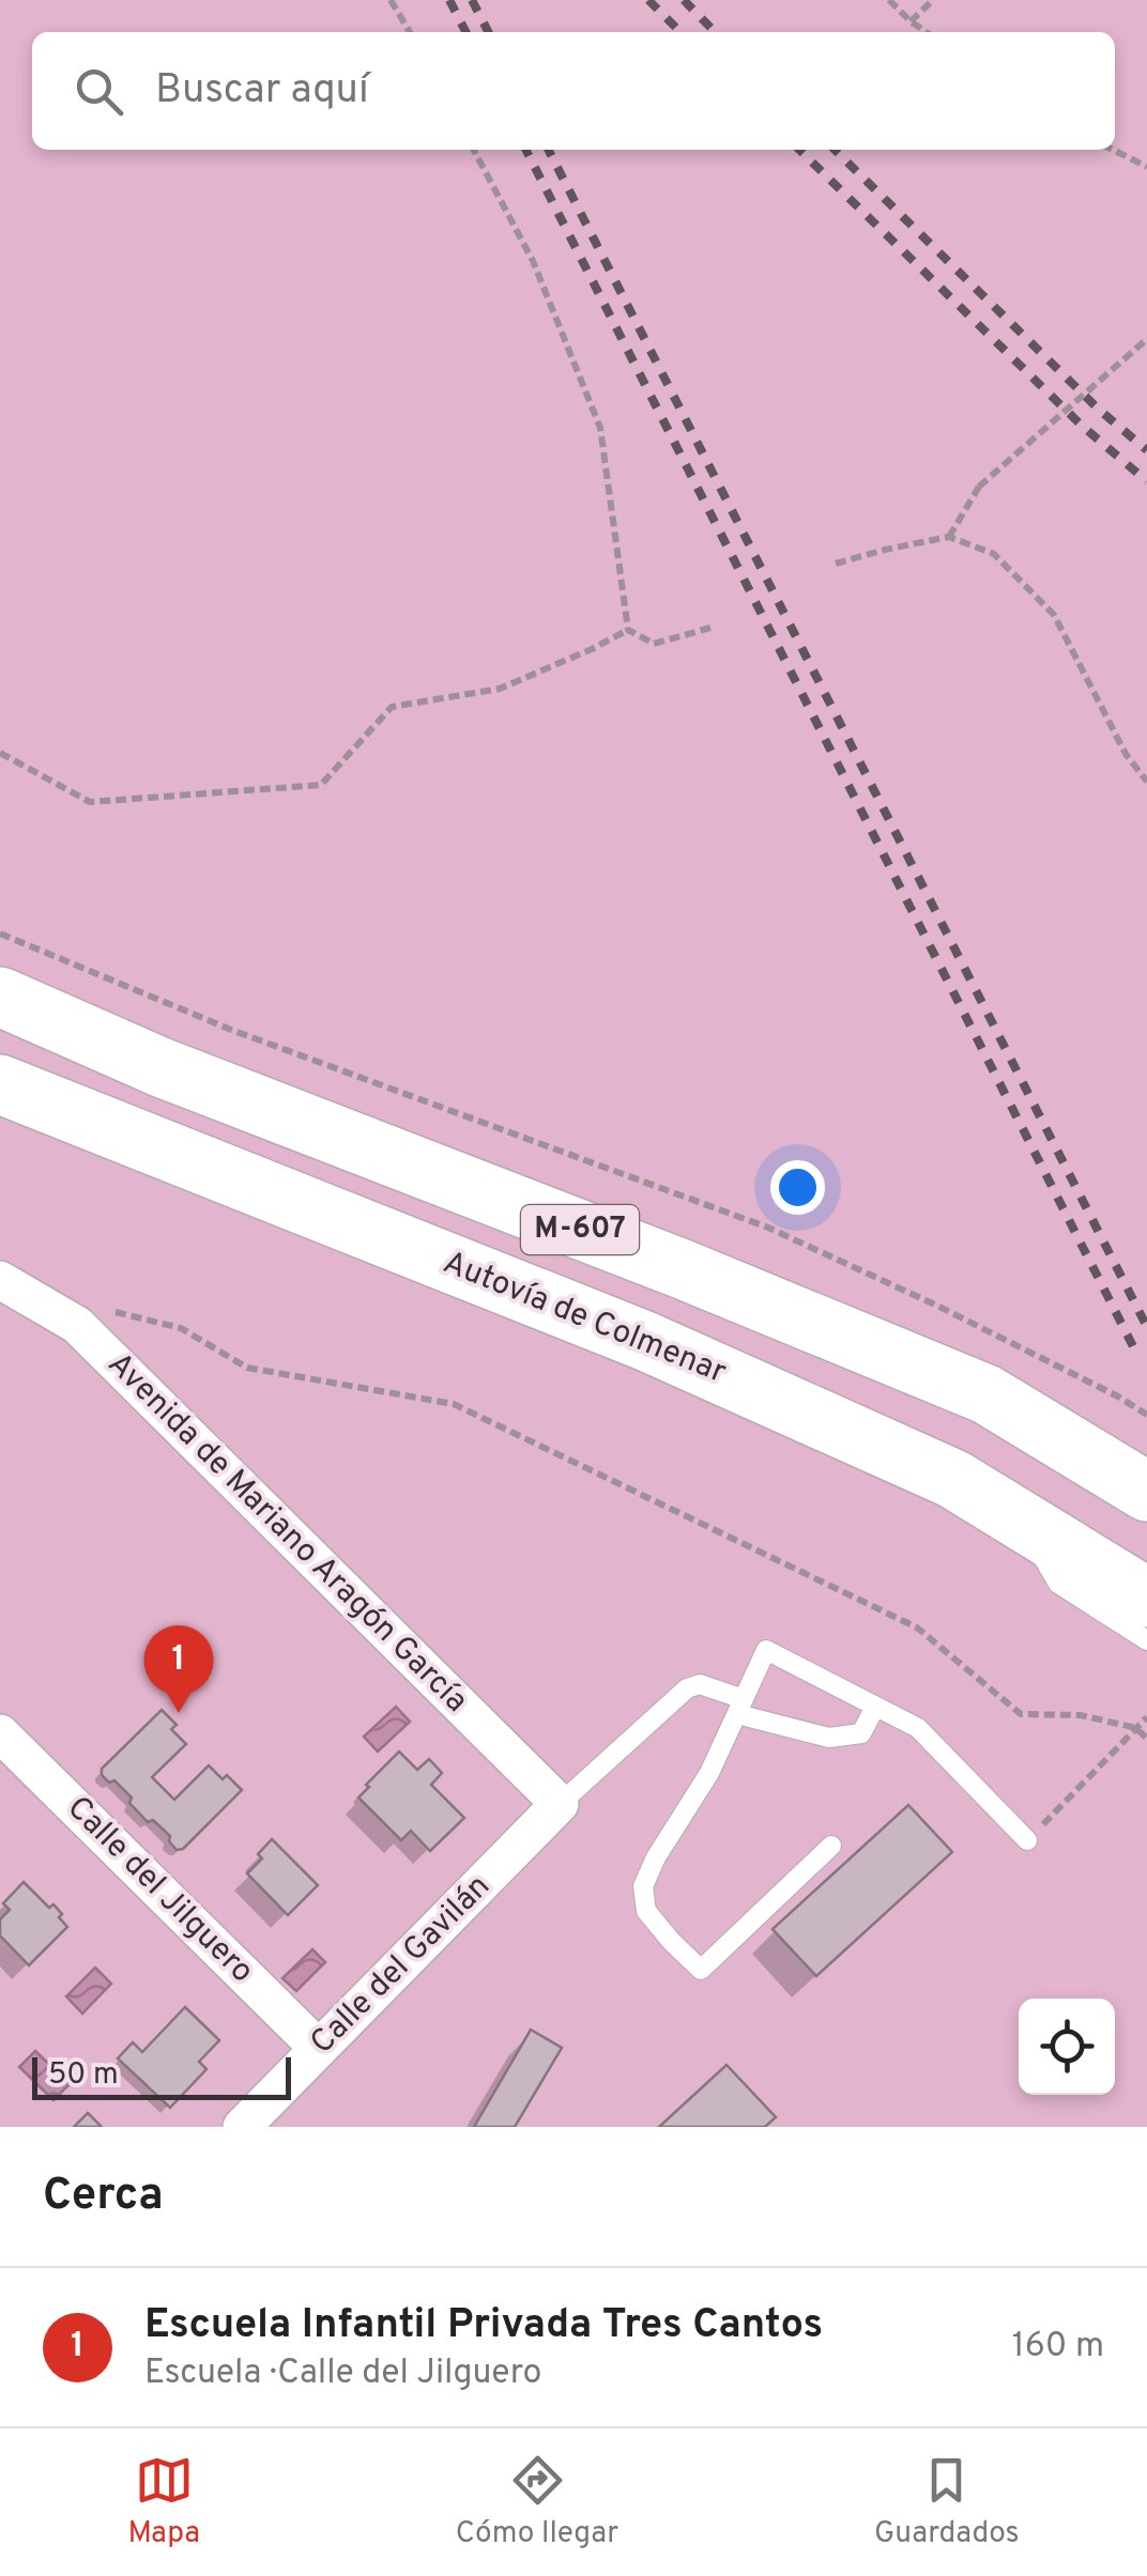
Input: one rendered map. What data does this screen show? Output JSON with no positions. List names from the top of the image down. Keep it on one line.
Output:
{"streets":{"highway":["M-607","Autovía de Colmenar"],"street":["Avenida de Mariano Aragón García","Calle del Jilguero","Calle del Gavilán"]},"crossings":[["Avenida de Mariano Aragón García","Calle del Gavilán"],["Calle del Jilguero","Calle del Gavilán"]],"scale_bar":"50 m","page":{"search":"Buscar aquí","pins":"1","scale":"50 m","heading":"Cerca","list":[{"mark":"1","name":"Escuela Infantil Privada Tres Cantos","note":"Escuela · Calle del Jilguero","value":"160 m"}],"nav":["Mapa","Cómo llegar","Guardados"]}}
